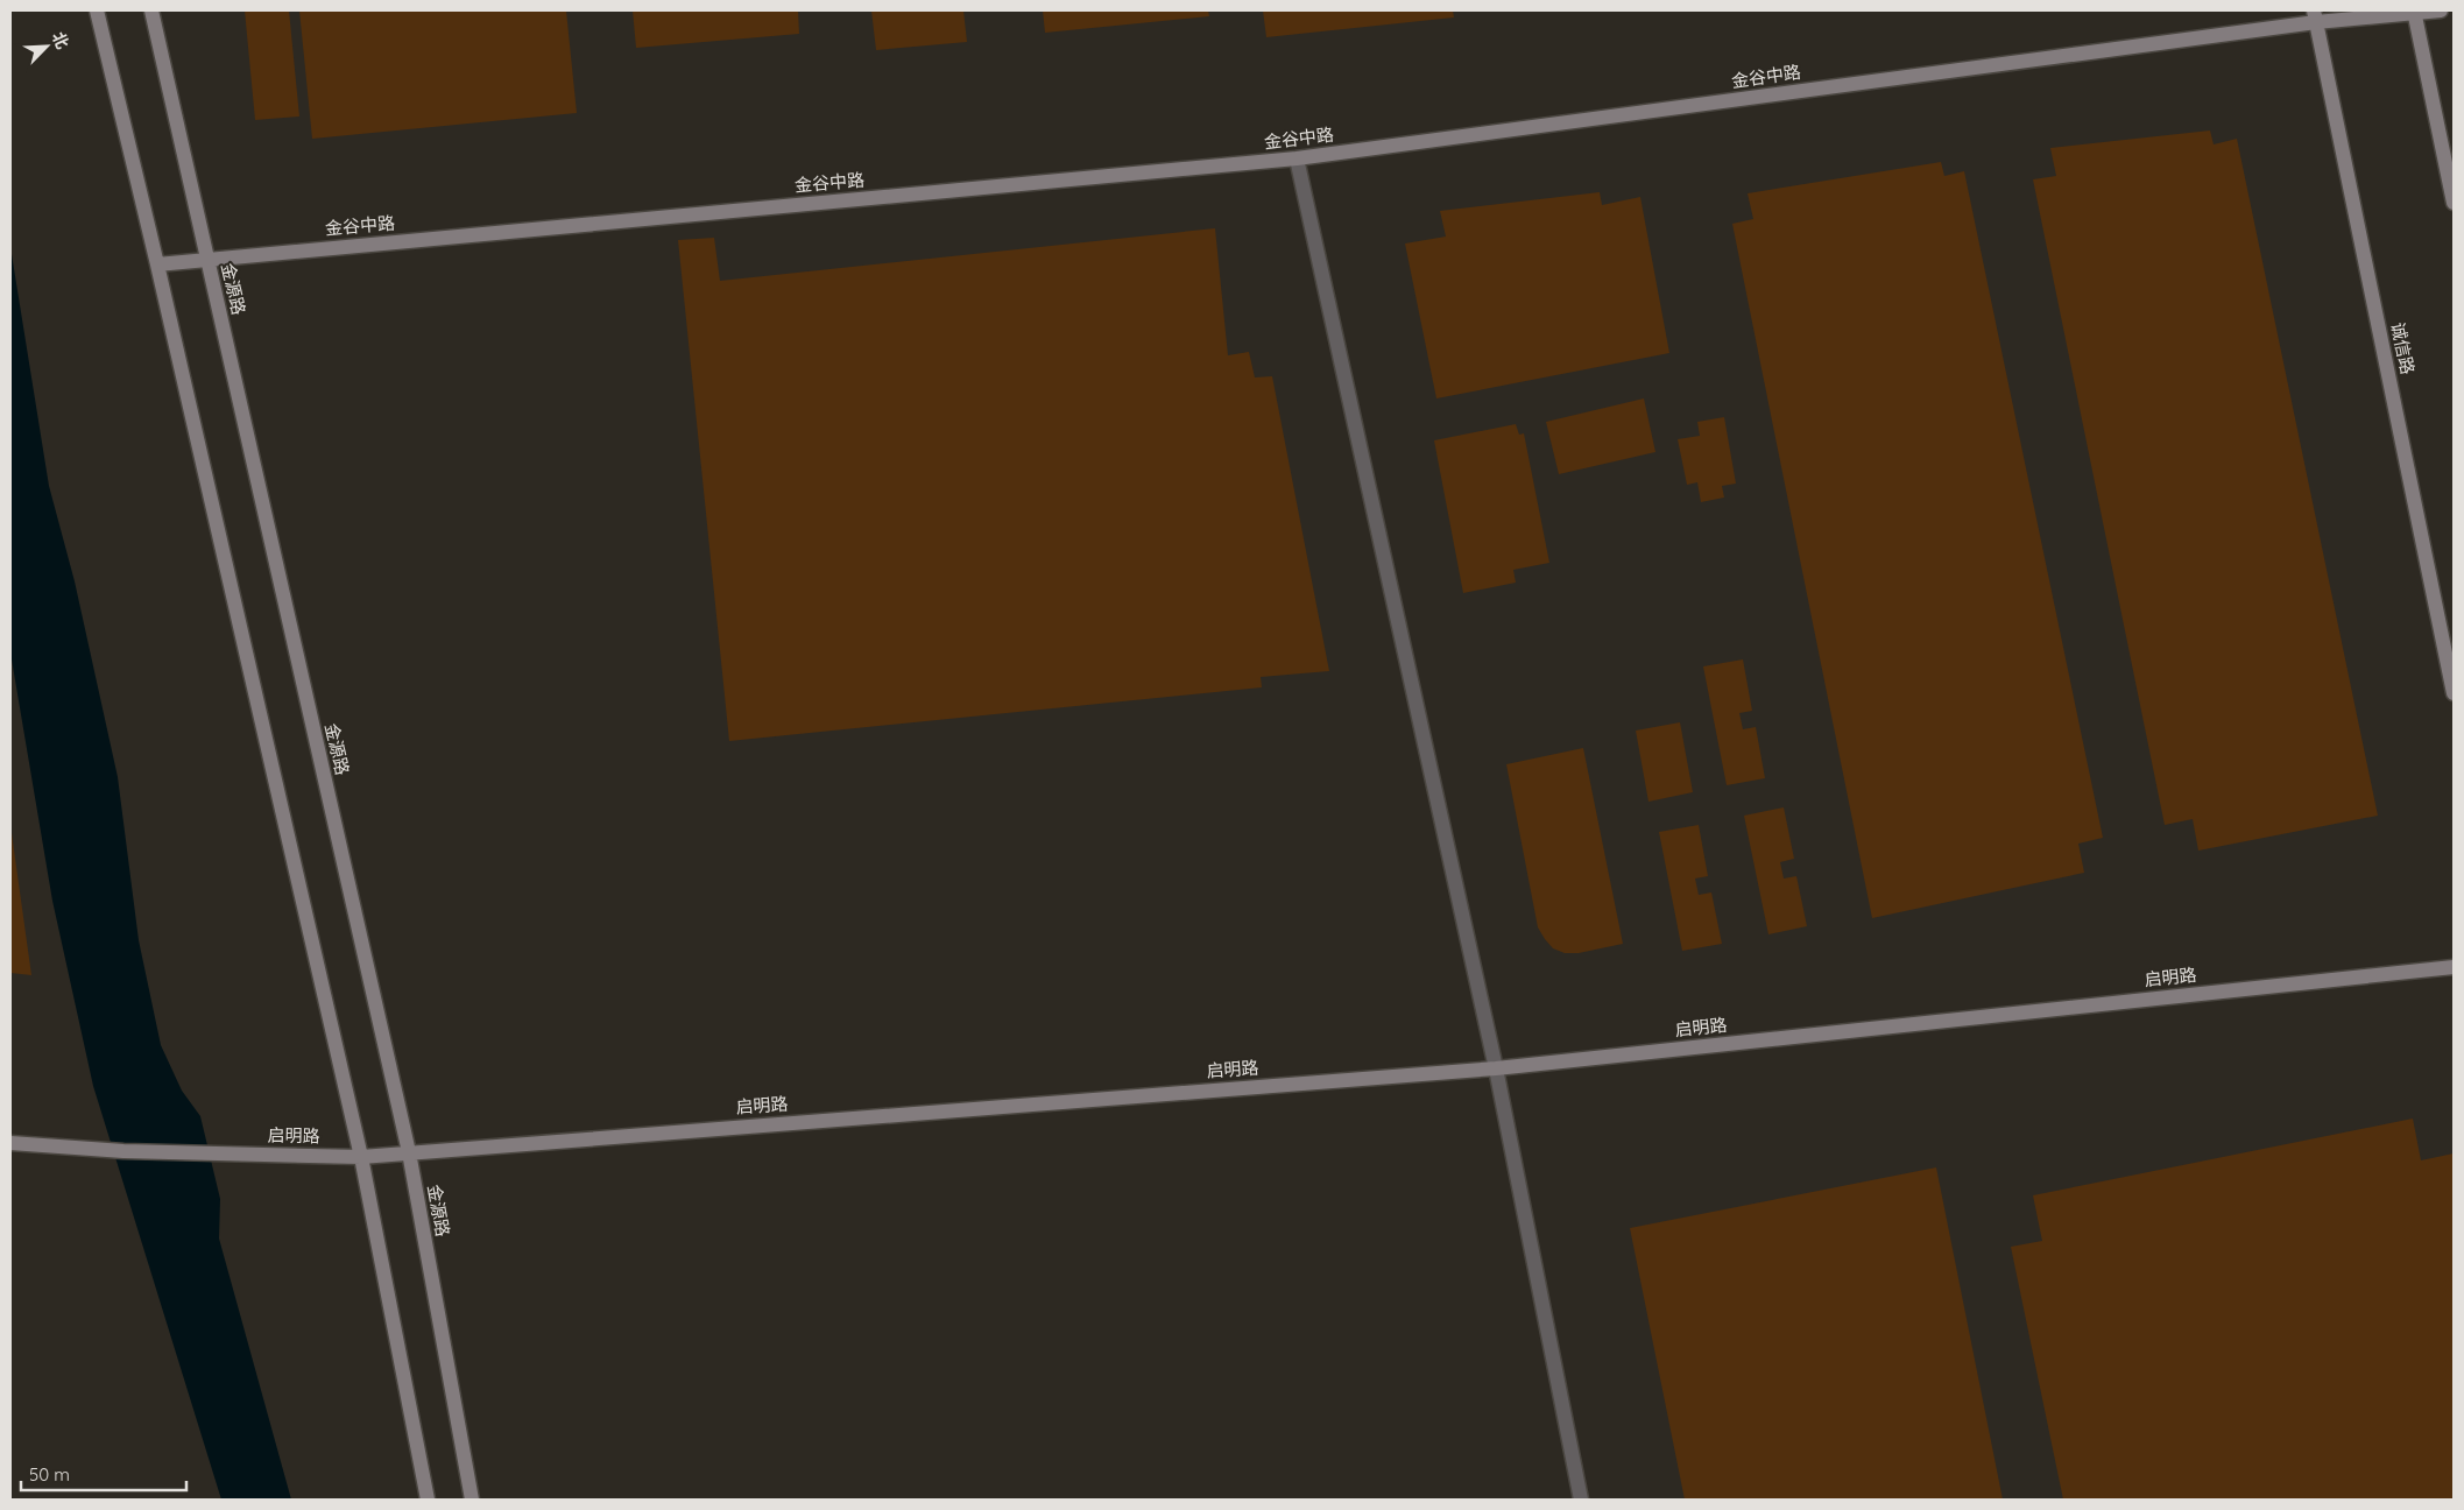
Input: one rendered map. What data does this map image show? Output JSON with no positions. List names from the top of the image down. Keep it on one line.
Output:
{"streets":{"street":["金谷中路","金源路","诚信路","启明路"]},"crossings":[["金谷中路","金源路"],["金谷中路","诚信路"],["金源路","启明路"]],"scale_bar":"50 m","north":"top right"}
